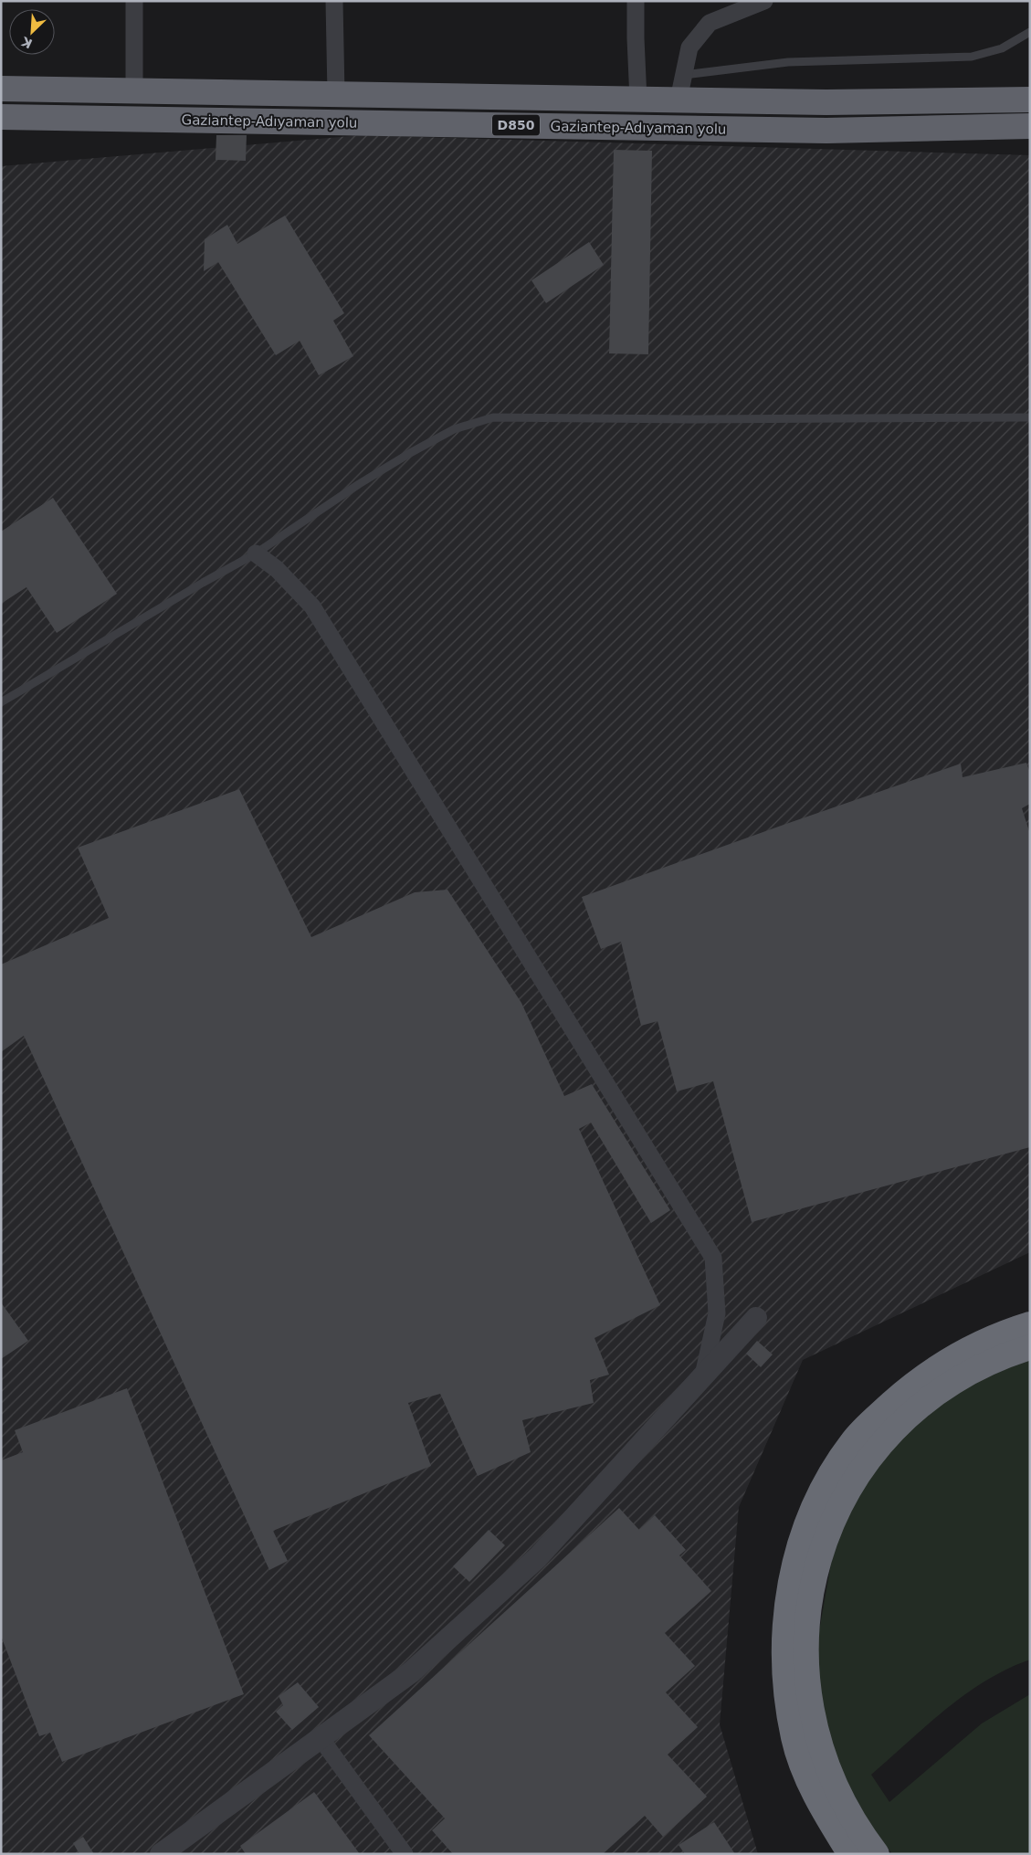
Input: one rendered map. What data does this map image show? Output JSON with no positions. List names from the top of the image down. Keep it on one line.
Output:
{"streets":{"highway":["Gaziantep-Adıyaman yolu","D850"]},"north":"bottom left"}
